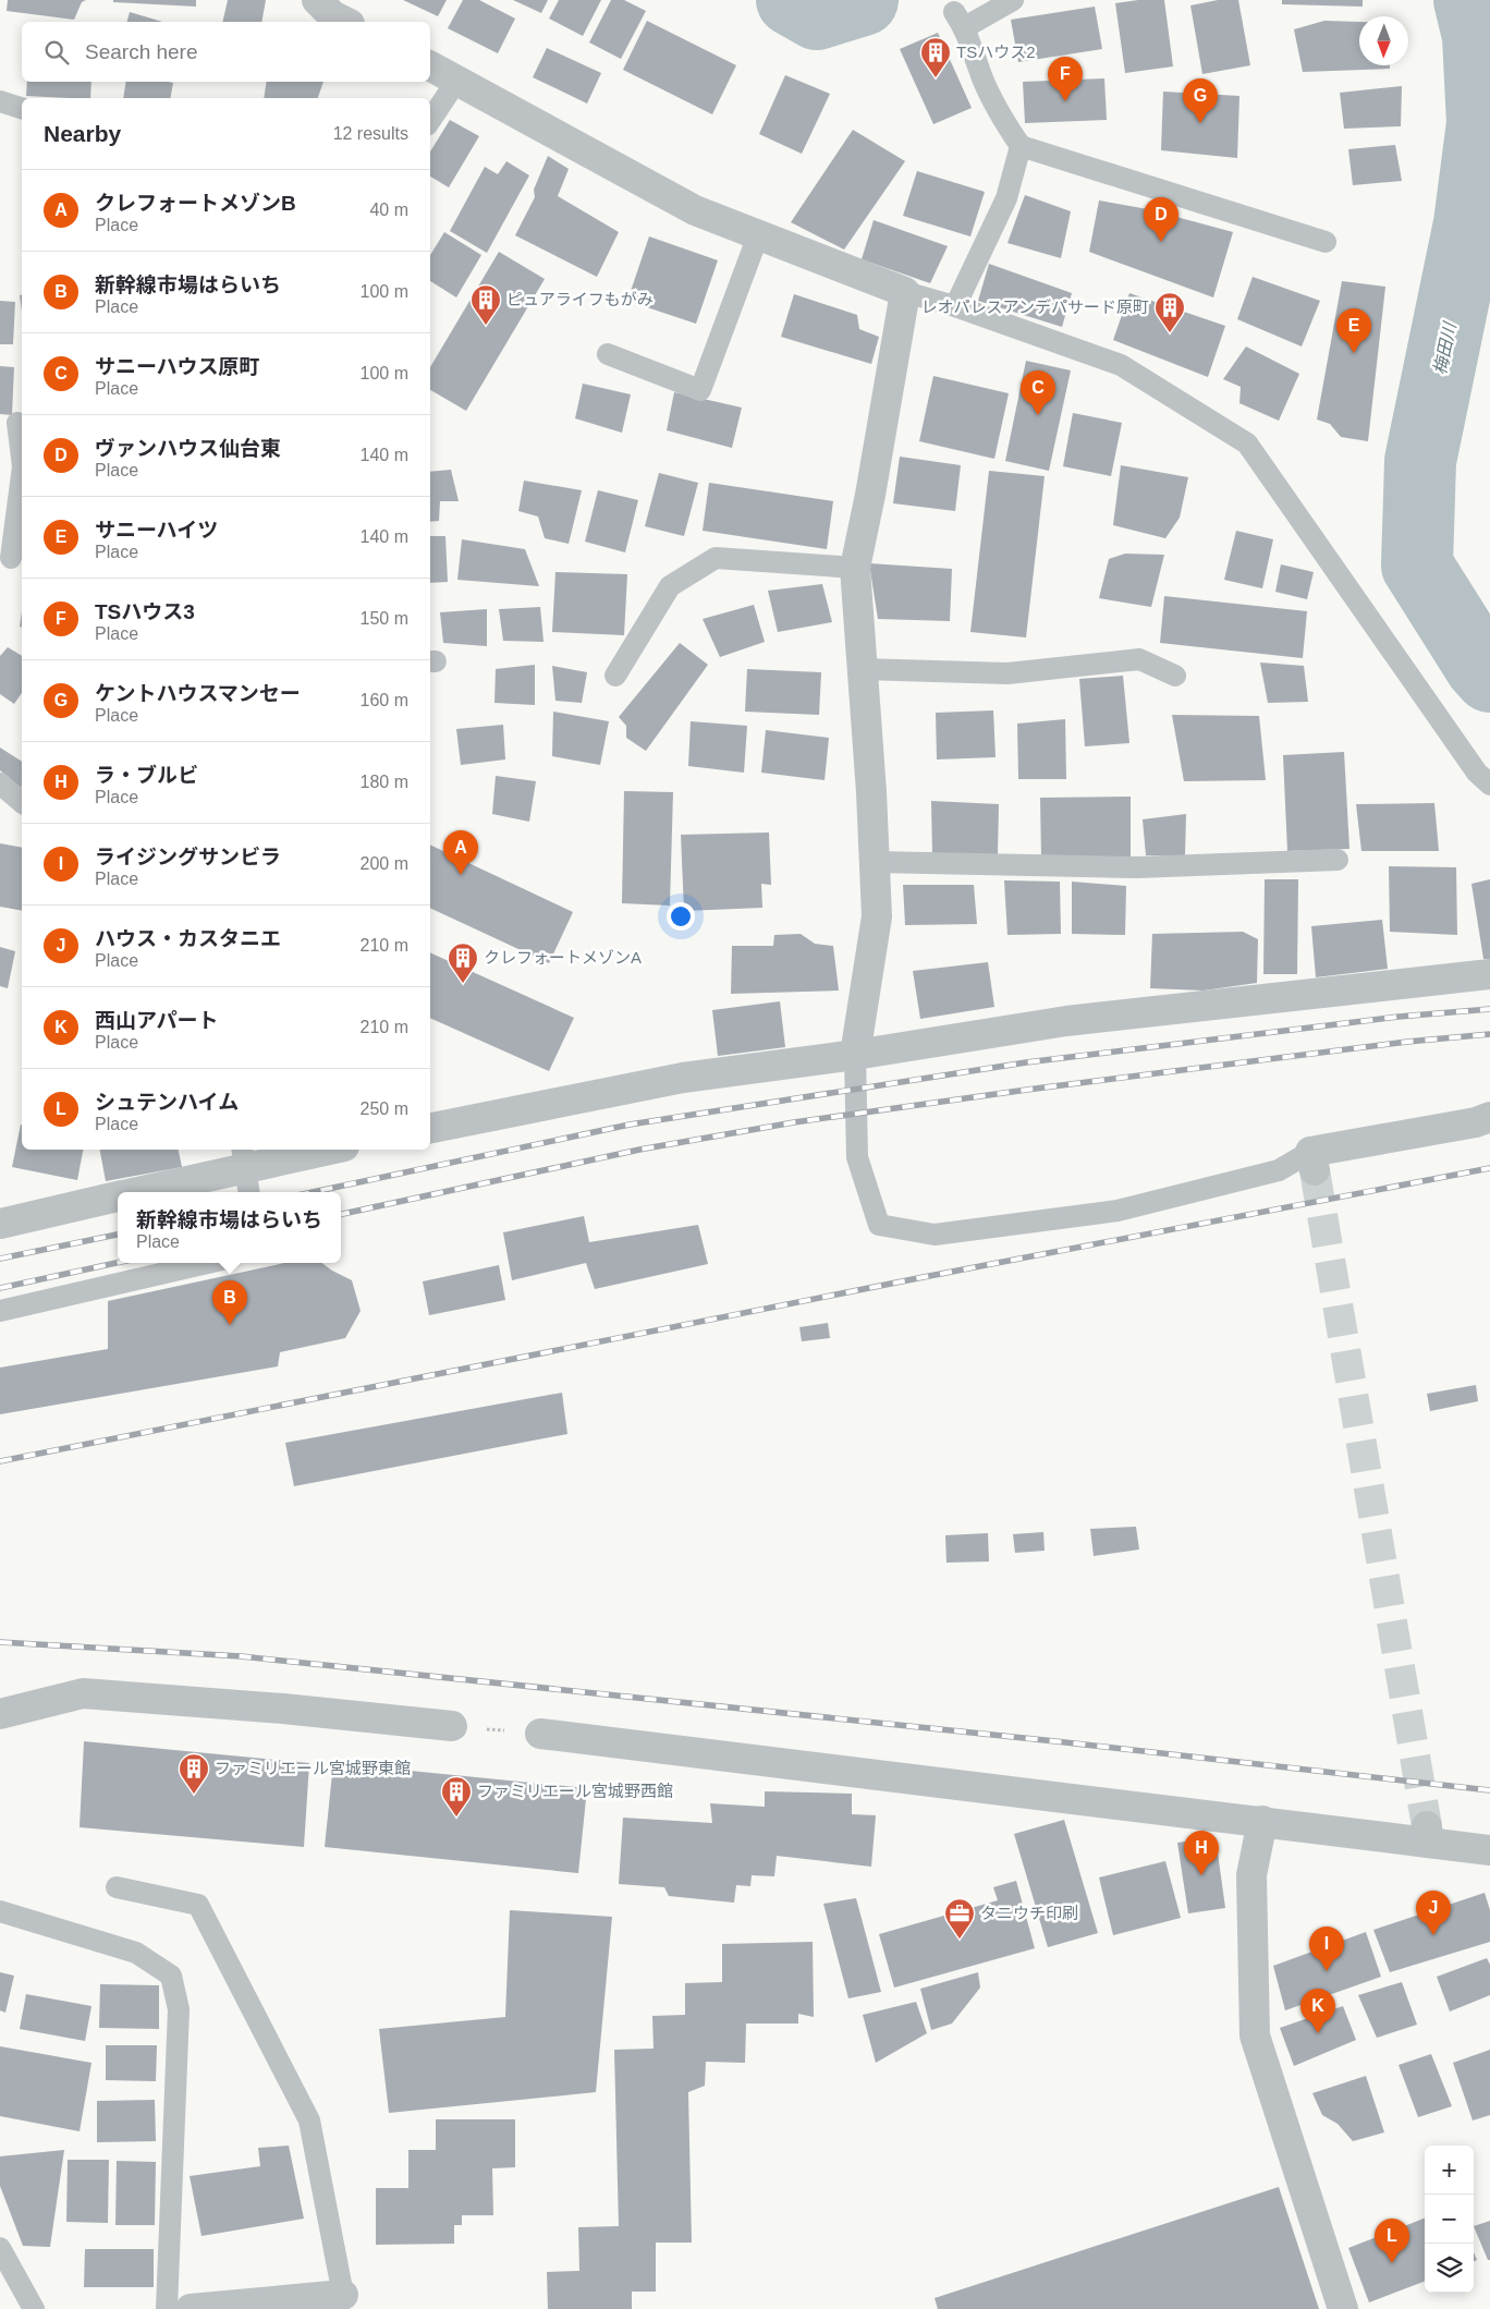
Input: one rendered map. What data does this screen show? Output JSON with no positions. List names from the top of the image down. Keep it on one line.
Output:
{"water":["梅田川"],"places":{"building":["TSハウス2","ピュアライフもがみ","レオパレスアンデパサード原町","クレフォートメゾンA","ファミリエール宮城野東館","ファミリエール宮城野西館"],"office":["タニウチ印刷"]},"north":"bottom","page":{"search":"Search here","pins":["F","G","D","E","C","A","B","H","J","I","K","L"],"heading":["Nearby","12 results"],"list":[{"mark":"A","name":"クレフォートメゾンB","note":"Place","value":"40 m"},{"mark":"B","name":"新幹線市場はらいち","note":"Place","value":"100 m"},{"mark":"C","name":"サニーハウス原町","note":"Place","value":"100 m"},{"mark":"D","name":"ヴァンハウス仙台東","note":"Place","value":"140 m"},{"mark":"E","name":"サニーハイツ","note":"Place","value":"140 m"},{"mark":"F","name":"TSハウス3","note":"Place","value":"150 m"},{"mark":"G","name":"ケントハウスマンセー","note":"Place","value":"160 m"},{"mark":"H","name":"ラ・ブルビ","note":"Place","value":"180 m"},{"mark":"I","name":"ライジングサンビラ","note":"Place","value":"200 m"},{"mark":"J","name":"ハウス・カスタニエ","note":"Place","value":"210 m"},{"mark":"K","name":"西山アパート","note":"Place","value":"210 m"},{"mark":"L","name":"シュテンハイム","note":"Place","value":"250 m"}],"popup":["新幹線市場はらいち","Place"],"map_buttons":["+","−"]}}
